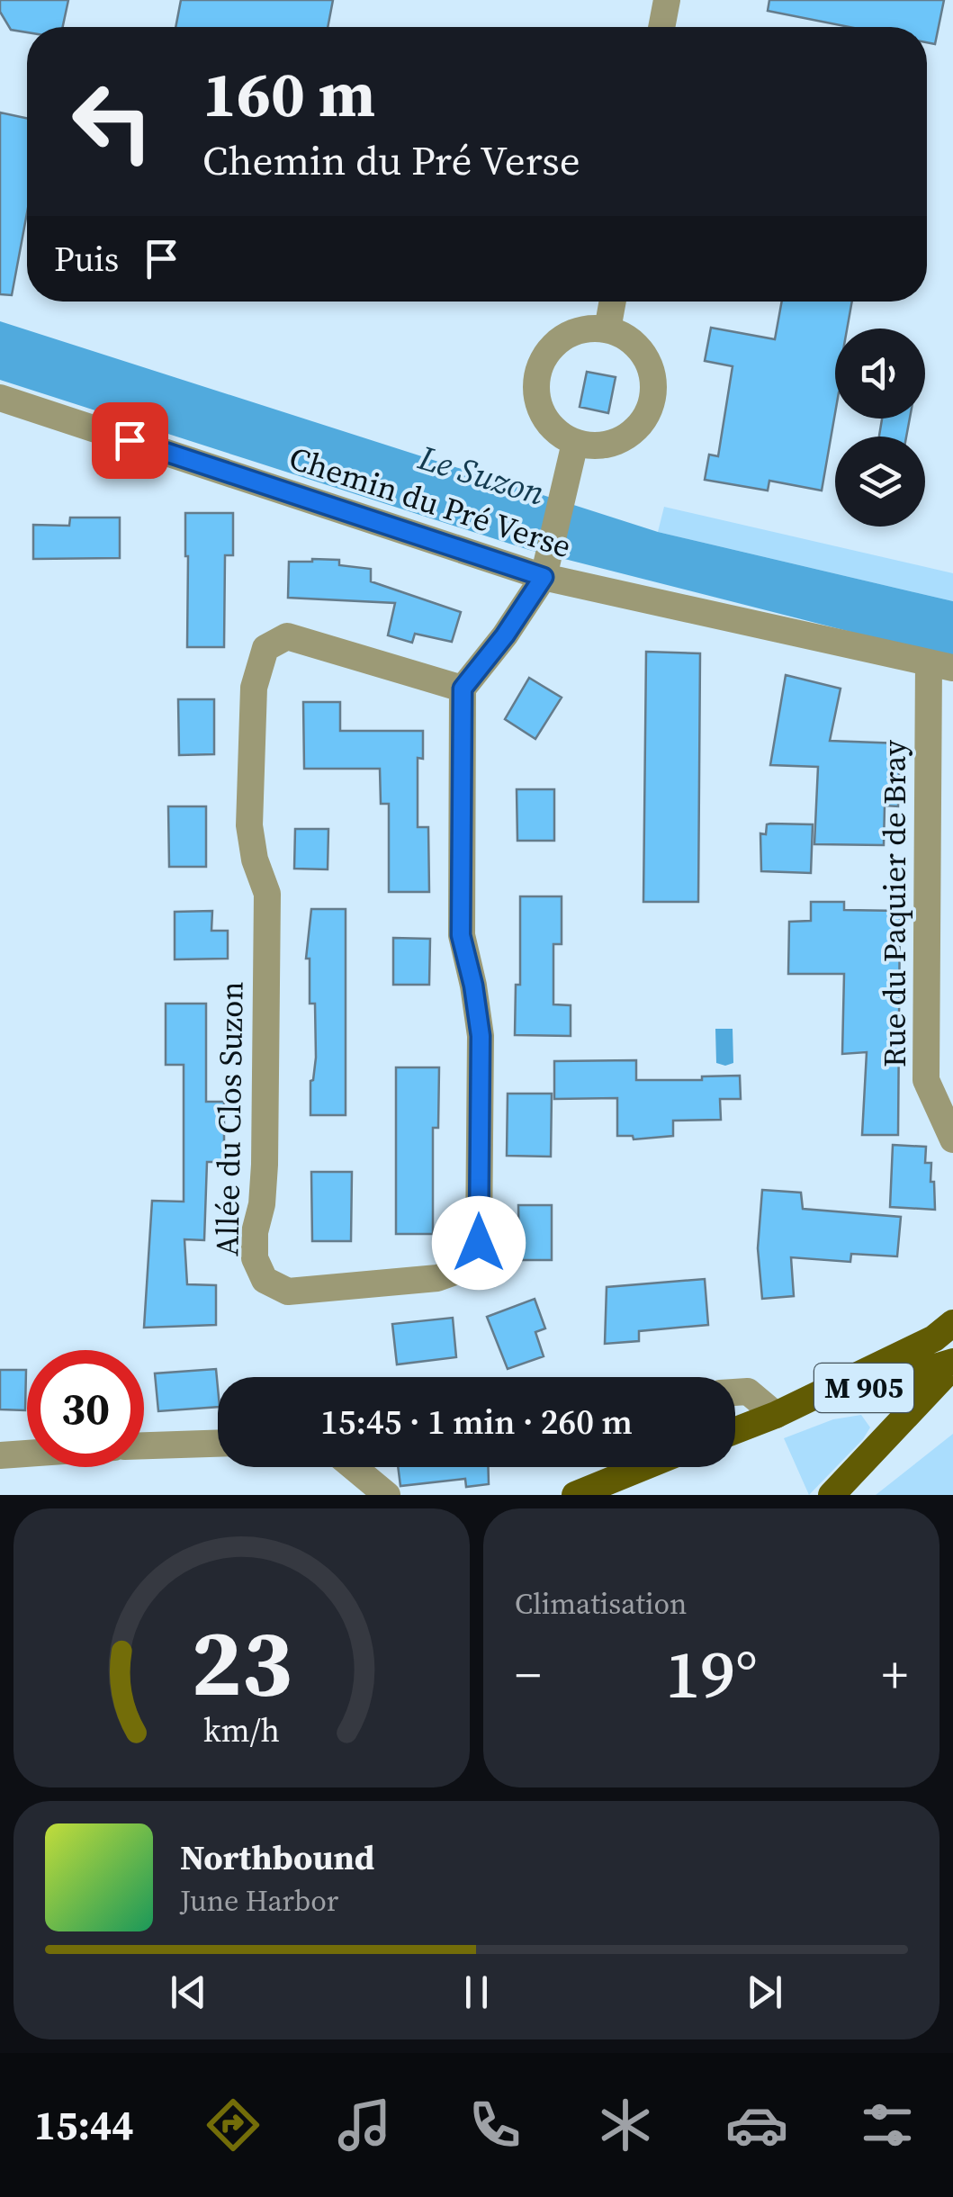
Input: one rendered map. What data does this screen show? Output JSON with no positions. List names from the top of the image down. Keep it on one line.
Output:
{"streets":{"main road":["M 905"],"street":["Chemin du Pré Verse","Rue du Paquier de Bray","Allée du Clos Suzon"]},"crossings":[["Chemin du Pré Verse","Rue du Paquier de Bray"]],"water":["Le Suzon"],"page":{"turn":["160 m","Chemin du Pré Verse"],"then":"Puis","limit":"30","trip":"15:45 · 1 min · 260 m","tile":"Climatisation","heat":["−","19°","+"],"song":["Northbound","June Harbor"],"tabs":"15:44","gauge":["23","km/h"]}}
